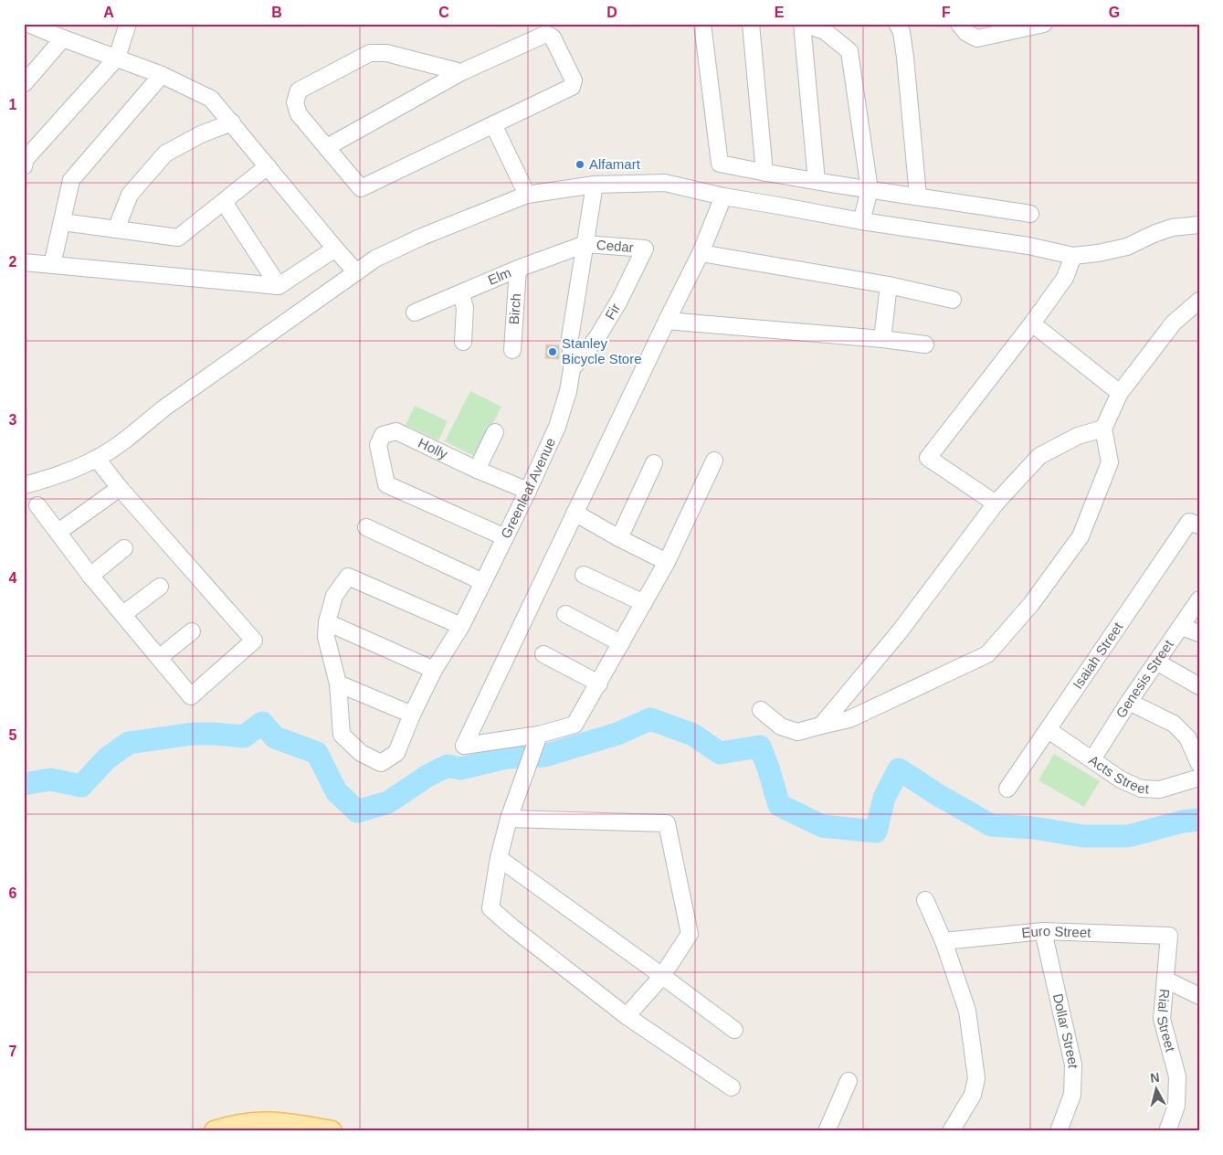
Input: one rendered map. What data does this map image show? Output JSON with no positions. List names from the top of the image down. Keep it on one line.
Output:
{"streets":{"street":["Cedar","Elm","Birch","Fir","Holly","Greenleaf Avenue","Isaiah Street","Genesis Street","Acts Street","Euro Street","Rial Street","Dollar Street"]},"crossings":[["Cedar","Elm"],["Cedar","Fir"],["Cedar","Greenleaf Avenue"],["Elm","Birch"],["Elm","Greenleaf Avenue"],["Fir","Greenleaf Avenue"],["Holly","Greenleaf Avenue"],["Isaiah Street","Acts Street"],["Genesis Street","Acts Street"],["Euro Street","Rial Street"],["Euro Street","Dollar Street"]],"places":["Alfamart","Stanley Bicycle Store"],"north":"top","grid":{"columns":["A","B","C","D","E","F","G"],"rows":["1","2","3","4","5","6","7"]}}
